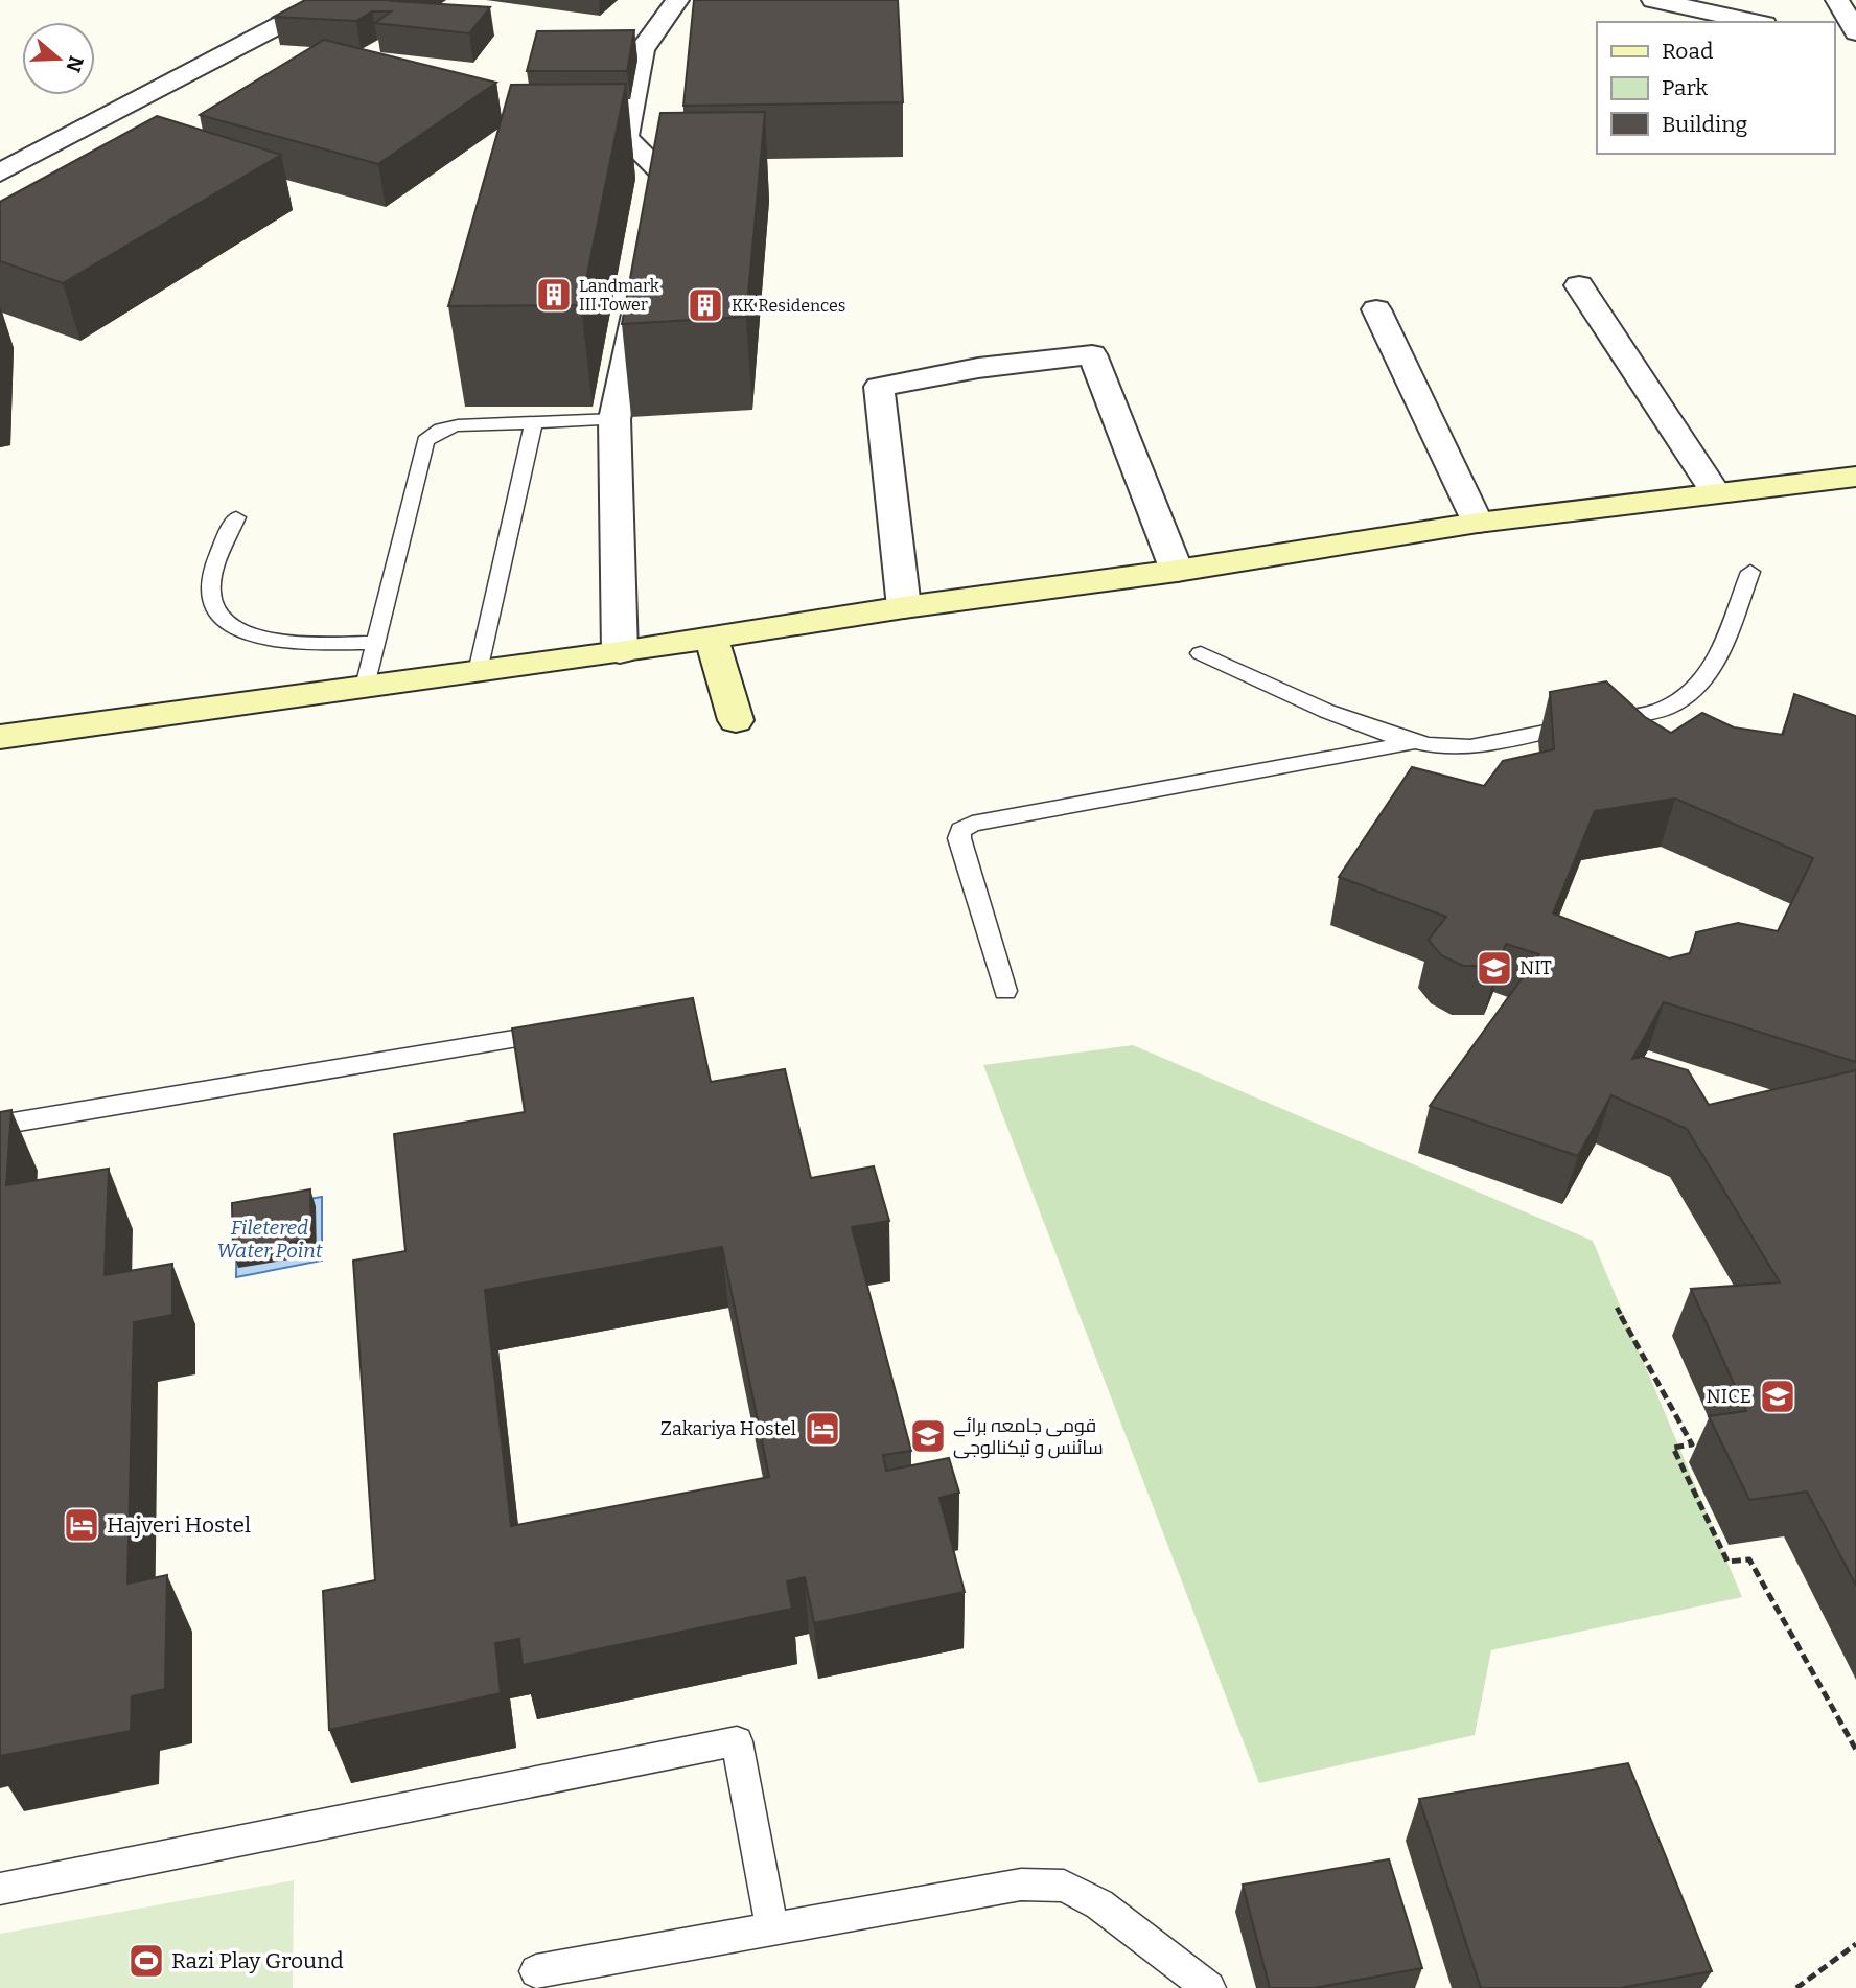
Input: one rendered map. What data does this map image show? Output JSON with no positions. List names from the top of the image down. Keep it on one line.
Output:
{"water":["Filetered Water Point"],"places":{"building":["Landmark III Tower","KK Residences"],"school or university":["NIT","NICE","قومی جامعہ برائے سائنس و ٹیکنالوجی"],"hotel":["Zakariya Hostel","Hajveri Hostel"],"sports":["Razi Play Ground"]},"legend":["Road","Park","Building"],"north":"right"}
